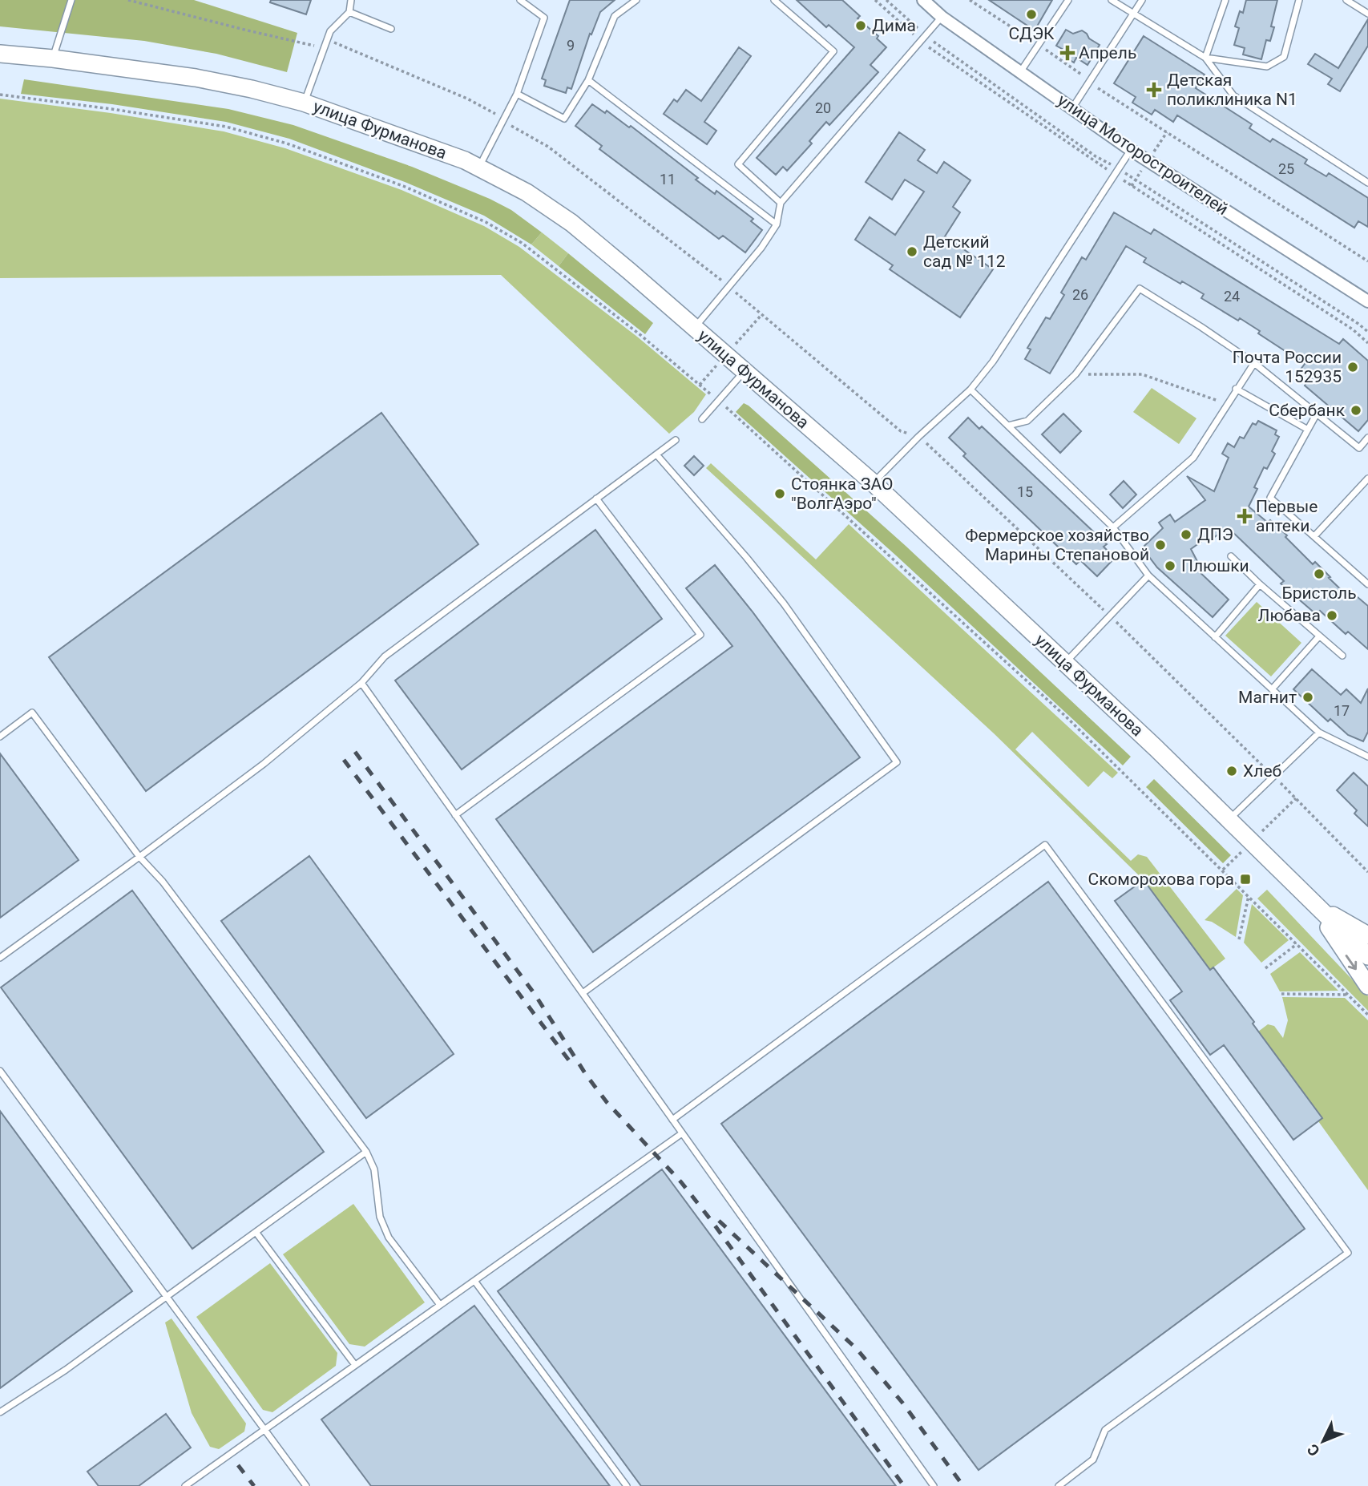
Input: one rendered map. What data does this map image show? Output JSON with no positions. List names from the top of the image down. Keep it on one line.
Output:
{"streets":{"main road":["улица Фурманова"],"street":["улица Моторостроителей"]},"places":{"other":["СДЭК","Дима","Детский сад № 112","Почта России 152935","Сбербанк","Стоянка ЗАО \"ВолгАэро\"","ДПЭ","Фермерское хозяйство Марины Степановой","Плюшки","Бристоль","Любава","Магнит","Хлеб"],"health":["Апрель","Детская поликлиника N1","Первые аптеки"],"transit":["Скоморохова гора"]},"house_numbers":["9","20","25","11","26","24","15","17"],"north":"bottom left"}
